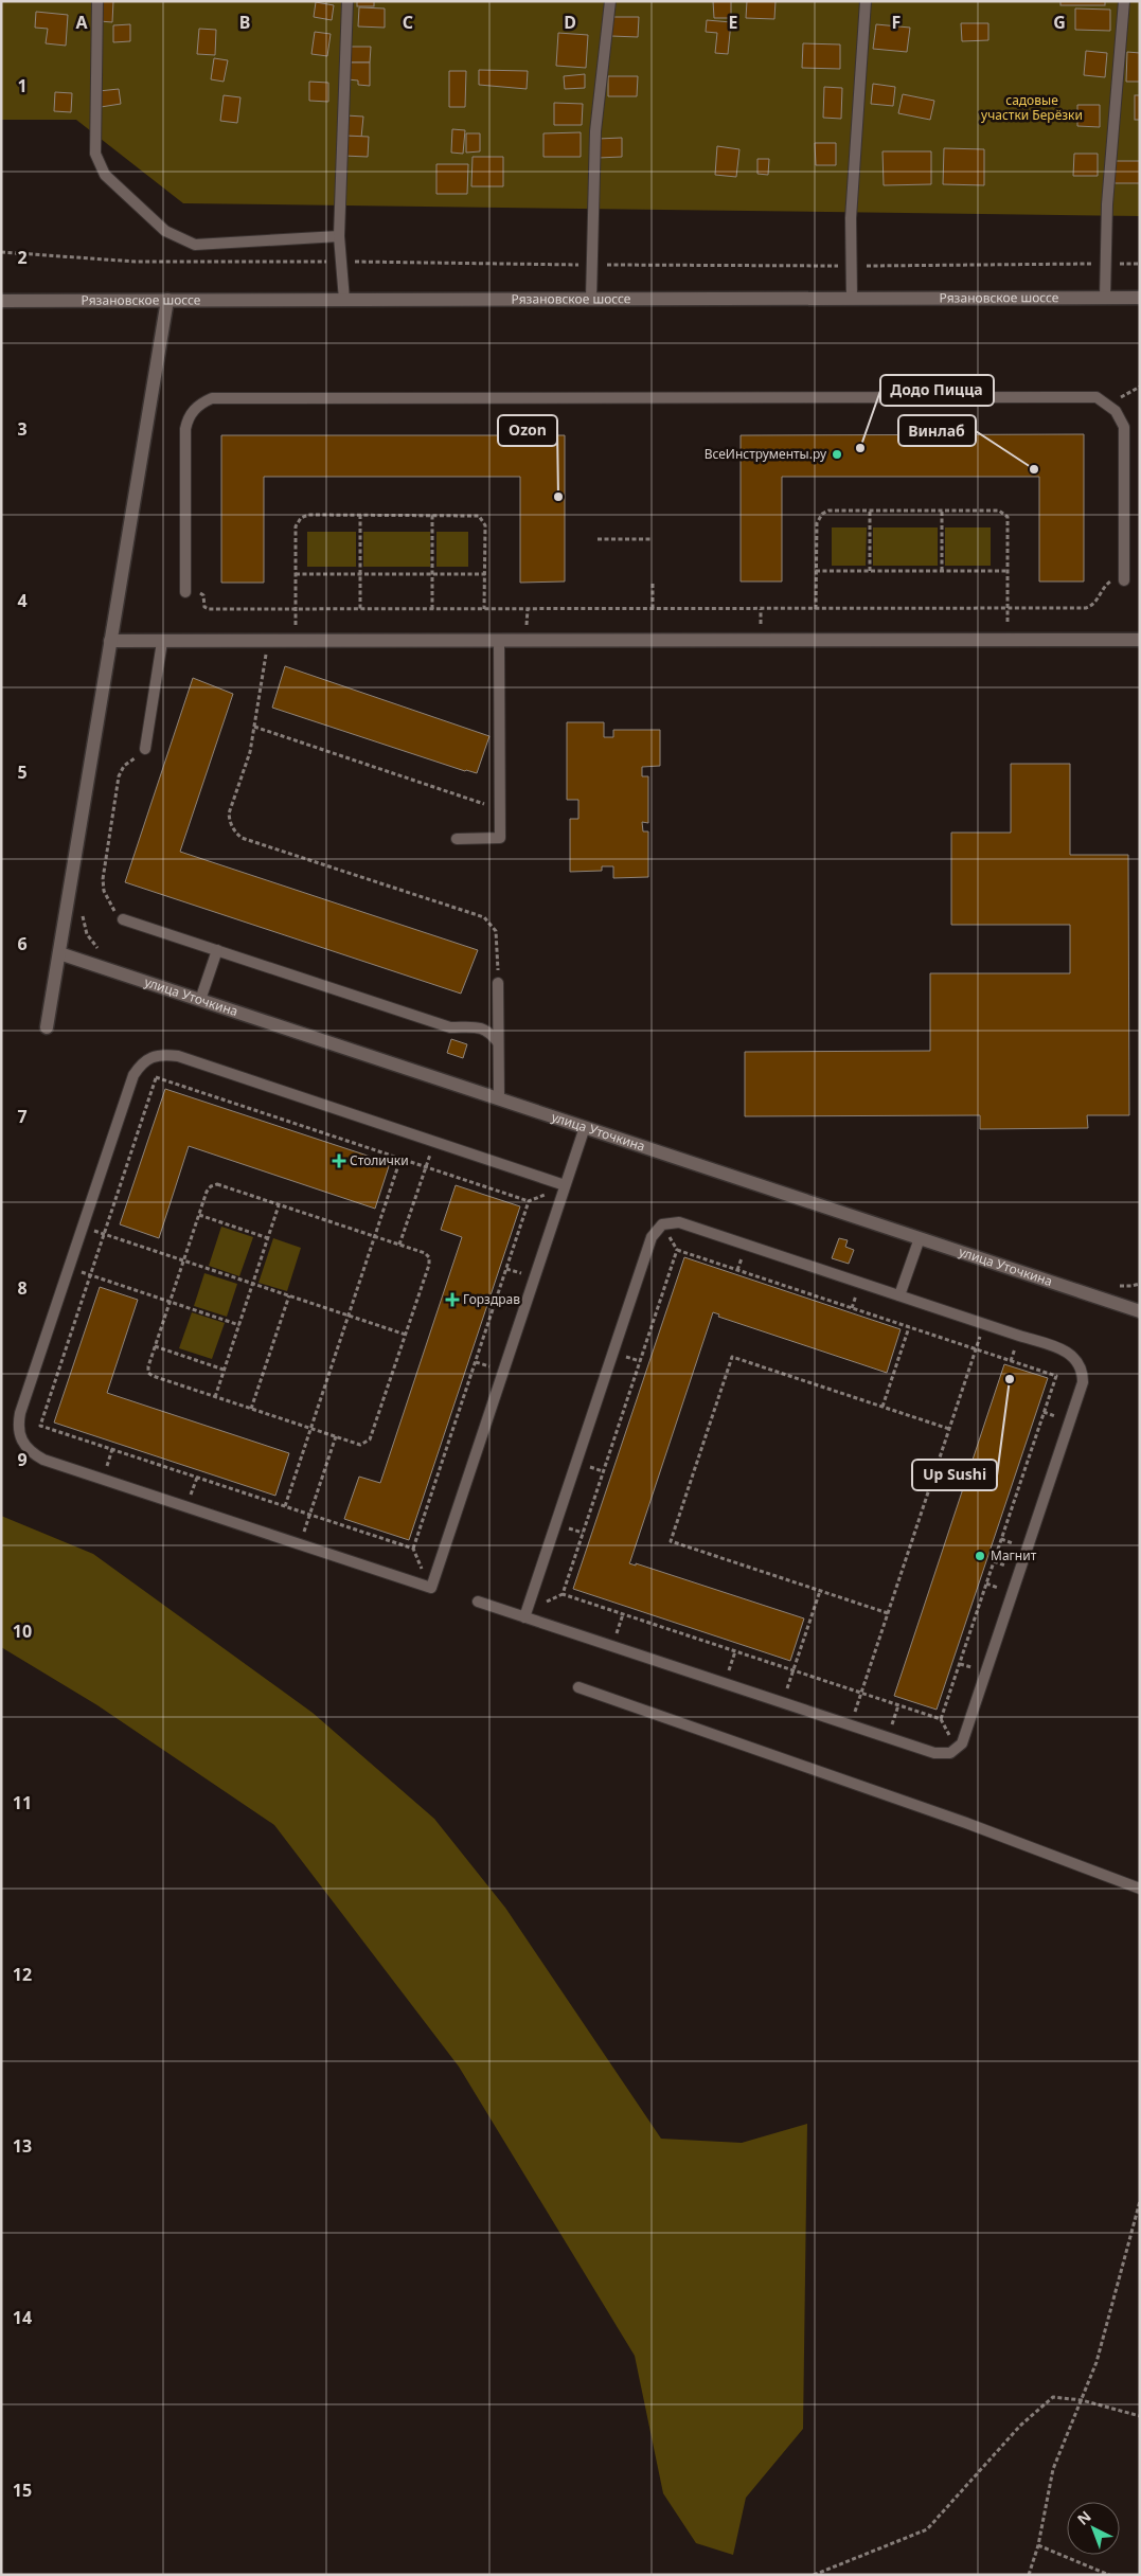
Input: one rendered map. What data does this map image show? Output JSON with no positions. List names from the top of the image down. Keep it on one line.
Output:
{"streets":{"street":["Рязановское шоссе","улица Уточкина"]},"parks":["садовые участки Берёзки"],"places":{"other":["Додо Пицца","ВсеИнструменты.ру","Винлаб","Ozon","Up Sushi","Магнит"],"health":["Столички","Горздрав"]},"north":"top left","grid":{"columns":["A","B","C","D","E","F","G"],"rows":["1","2","3","4","5","6","7","8","9","10","11","12","13","14","15"]}}
